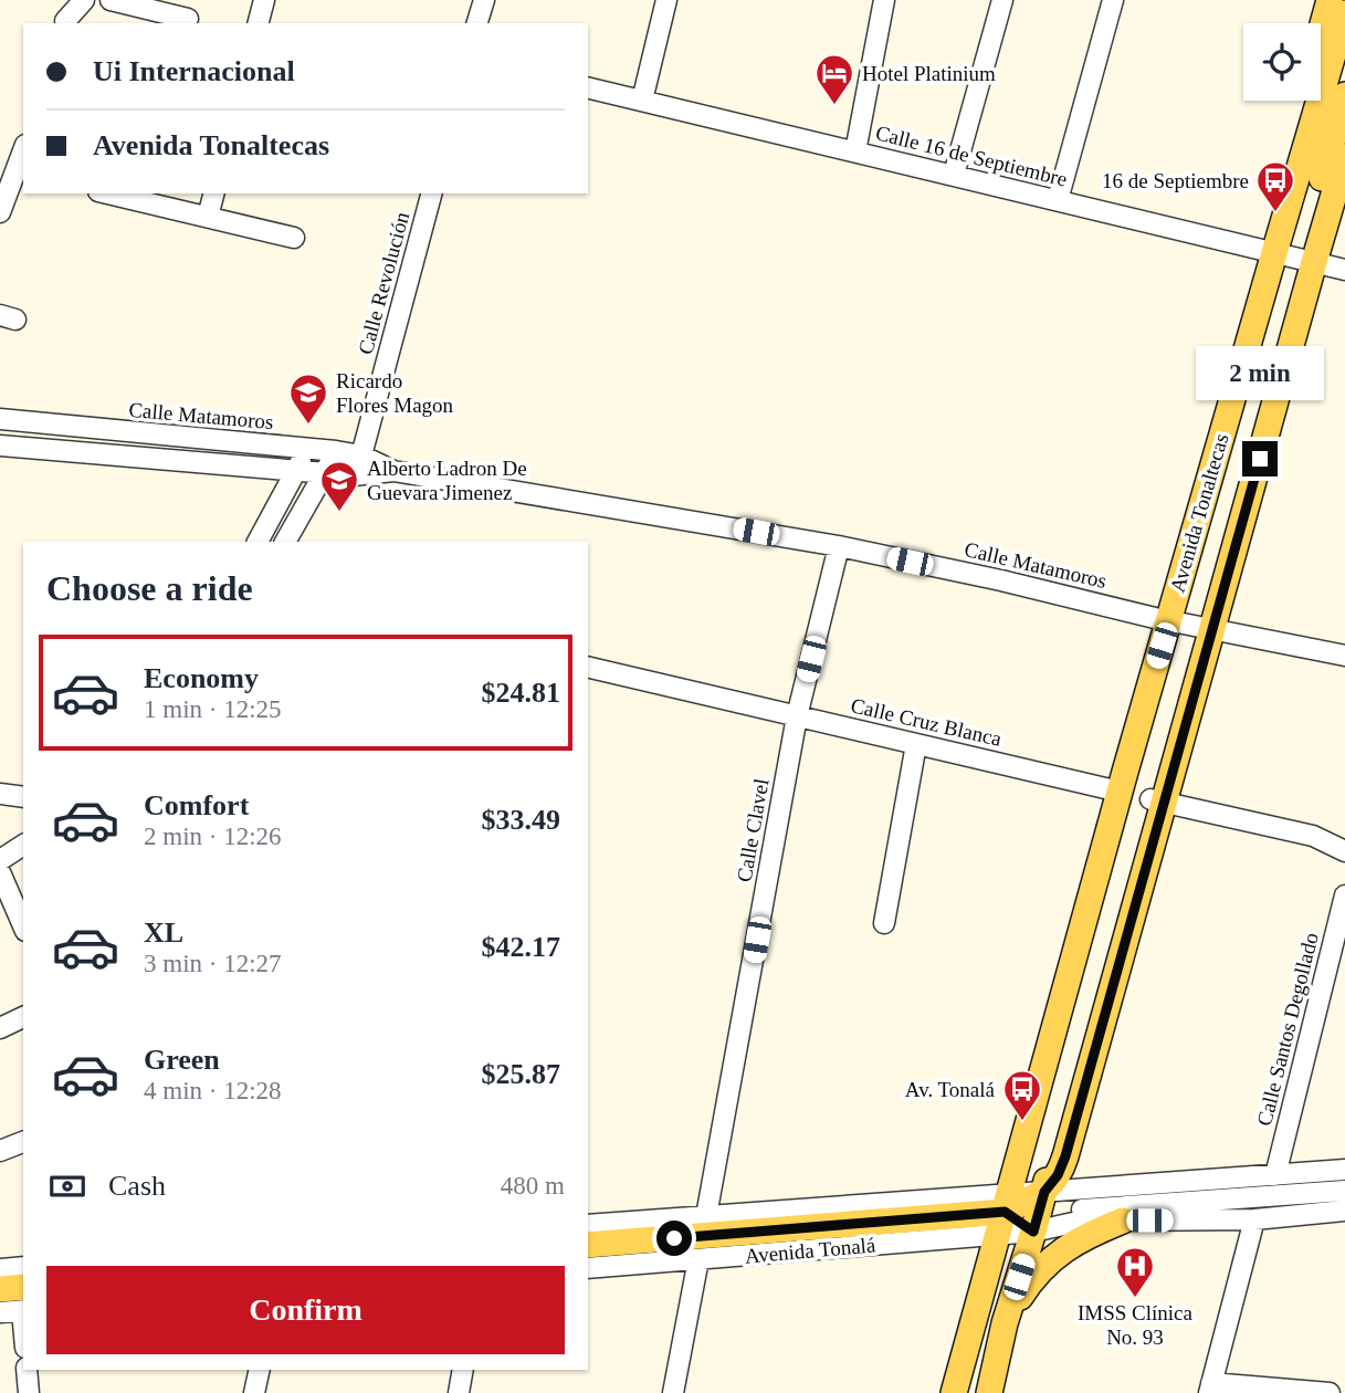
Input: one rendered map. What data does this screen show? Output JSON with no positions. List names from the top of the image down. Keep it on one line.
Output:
{"streets":{"main road":["Avenida Tonaltecas","Avenida Tonalá"],"street":["Calle 16 de Septiembre","Calle Revolución","Calle Matamoros","Calle Cruz Blanca","Calle Clavel","Calle Santos Degollado"]},"crossings":[["Calle 16 de Septiembre","Avenida Tonaltecas"],["Calle Revolución","Calle Matamoros"],["Calle Matamoros","Avenida Tonaltecas"],["Calle Matamoros","Calle Clavel"],["Avenida Tonaltecas","Calle Cruz Blanca"],["Avenida Tonaltecas","Avenida Tonalá"],["Calle Cruz Blanca","Calle Clavel"],["Calle Clavel","Avenida Tonalá"],["Calle Santos Degollado","Avenida Tonalá"]],"places":{"hotel":["Hotel Platinium"],"bus stop":["16 de Septiembre","Av. Tonalá"],"school or university":["Ricardo Flores Magon","Alberto Ladron De Guevara Jimenez"],"hospital":["IMSS Clínica No. 93"]},"page":{"banner":["Ui Internacional","Avenida Tonaltecas"],"bubble":"2 min","heading":"Choose a ride","list":[{"name":"Economy","note":"1 min · 12:25","value":"$24.81"},{"name":"Comfort","note":"2 min · 12:26","value":"$33.49"},{"name":"XL","note":"3 min · 12:27","value":"$42.17"},{"name":"Green","note":"4 min · 12:28","value":"$25.87"}],"pay":["Cash","480 m"],"buttons":"Confirm"}}
